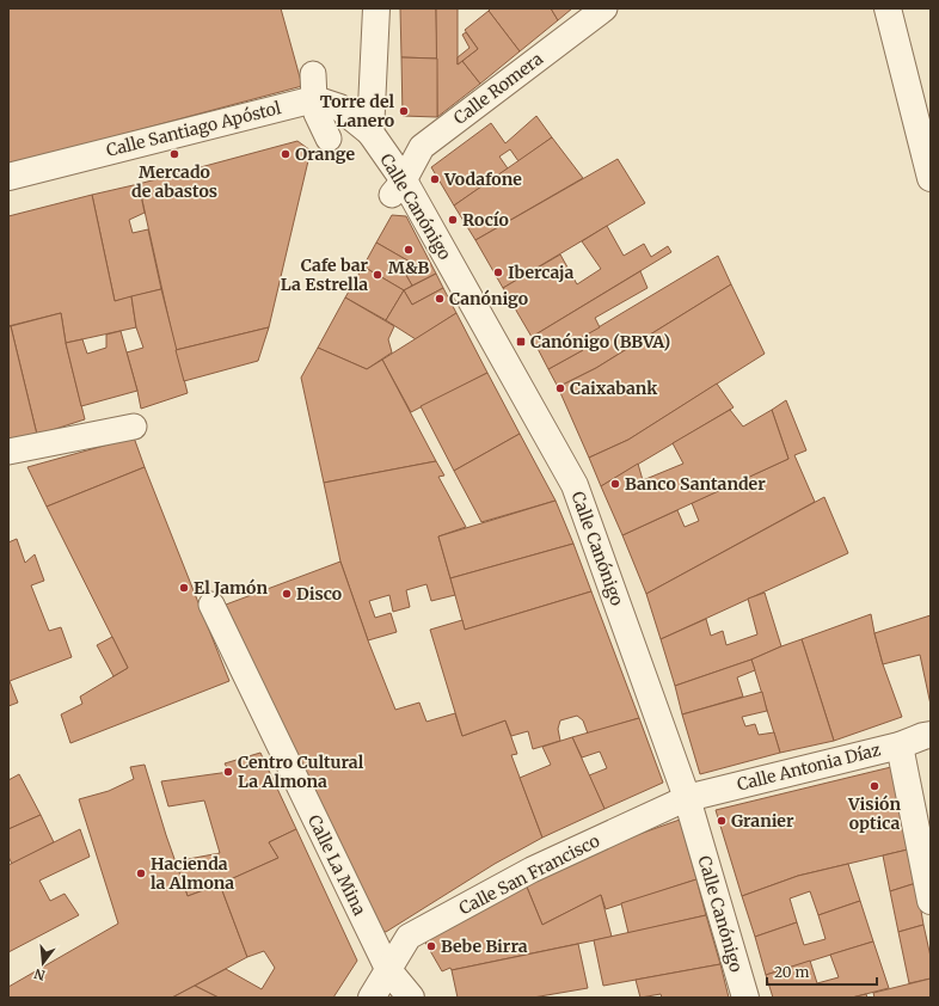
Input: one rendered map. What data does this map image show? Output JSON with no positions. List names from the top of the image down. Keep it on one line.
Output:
{"streets":{"street":["Calle Romera","Calle Santiago Apóstol","Calle Canónigo","Calle Antonia Díaz","Calle La Mina","Calle San Francisco"]},"crossings":[["Calle Romera","Calle Canónigo"],["Calle Canónigo","Calle Antonia Díaz"],["Calle Canónigo","Calle San Francisco"],["Calle Antonia Díaz","Calle San Francisco"],["Calle La Mina","Calle San Francisco"]],"places":{"other":["Torre del Lanero","Mercado de abastos","Orange","Vodafone","Rocío","M&B","Ibercaja","Cafe bar La Estrella","Canónigo","Caixabank","Banco Santander","El Jamón","Disco","Centro Cultural La Almona","Visión optica","Granier","Hacienda la Almona","Bebe Birra"],"transit":["Canónigo (BBVA)"]},"scale_bar":"20 m","north":"bottom"}
